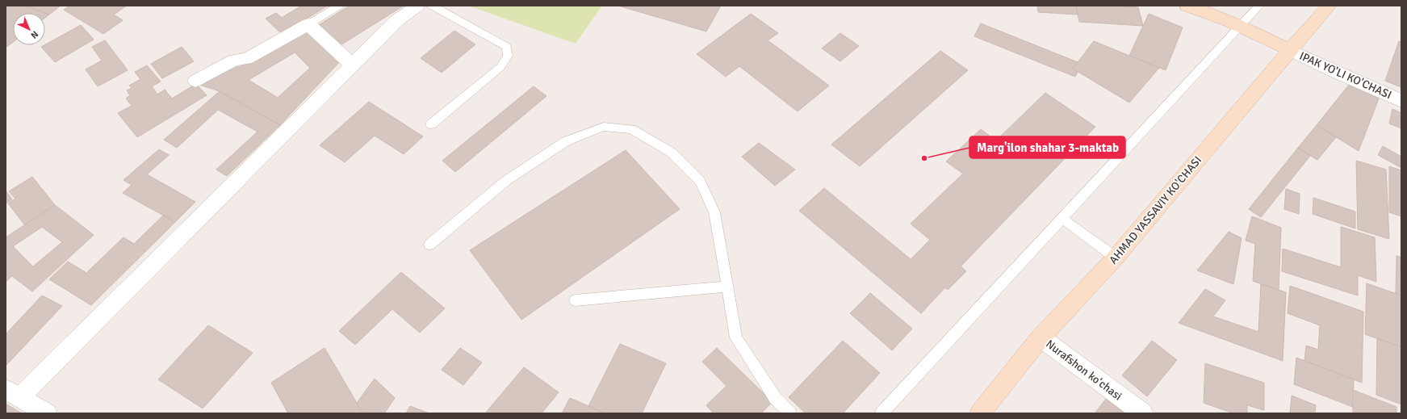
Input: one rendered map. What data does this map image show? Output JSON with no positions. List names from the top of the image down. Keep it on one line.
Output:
{"streets":{"main road":["IPAK YO'LI KO'CHASI","AHMAD YASSAVIY KO'CHASI"],"street":["Nurafshon koʻchasi"]},"crossings":[["IPAK YO'LI KO'CHASI","AHMAD YASSAVIY KO'CHASI"],["AHMAD YASSAVIY KO'CHASI","Nurafshon koʻchasi"]],"places":["Marg'ilon shahar 3-maktab"],"north":"bottom right"}
